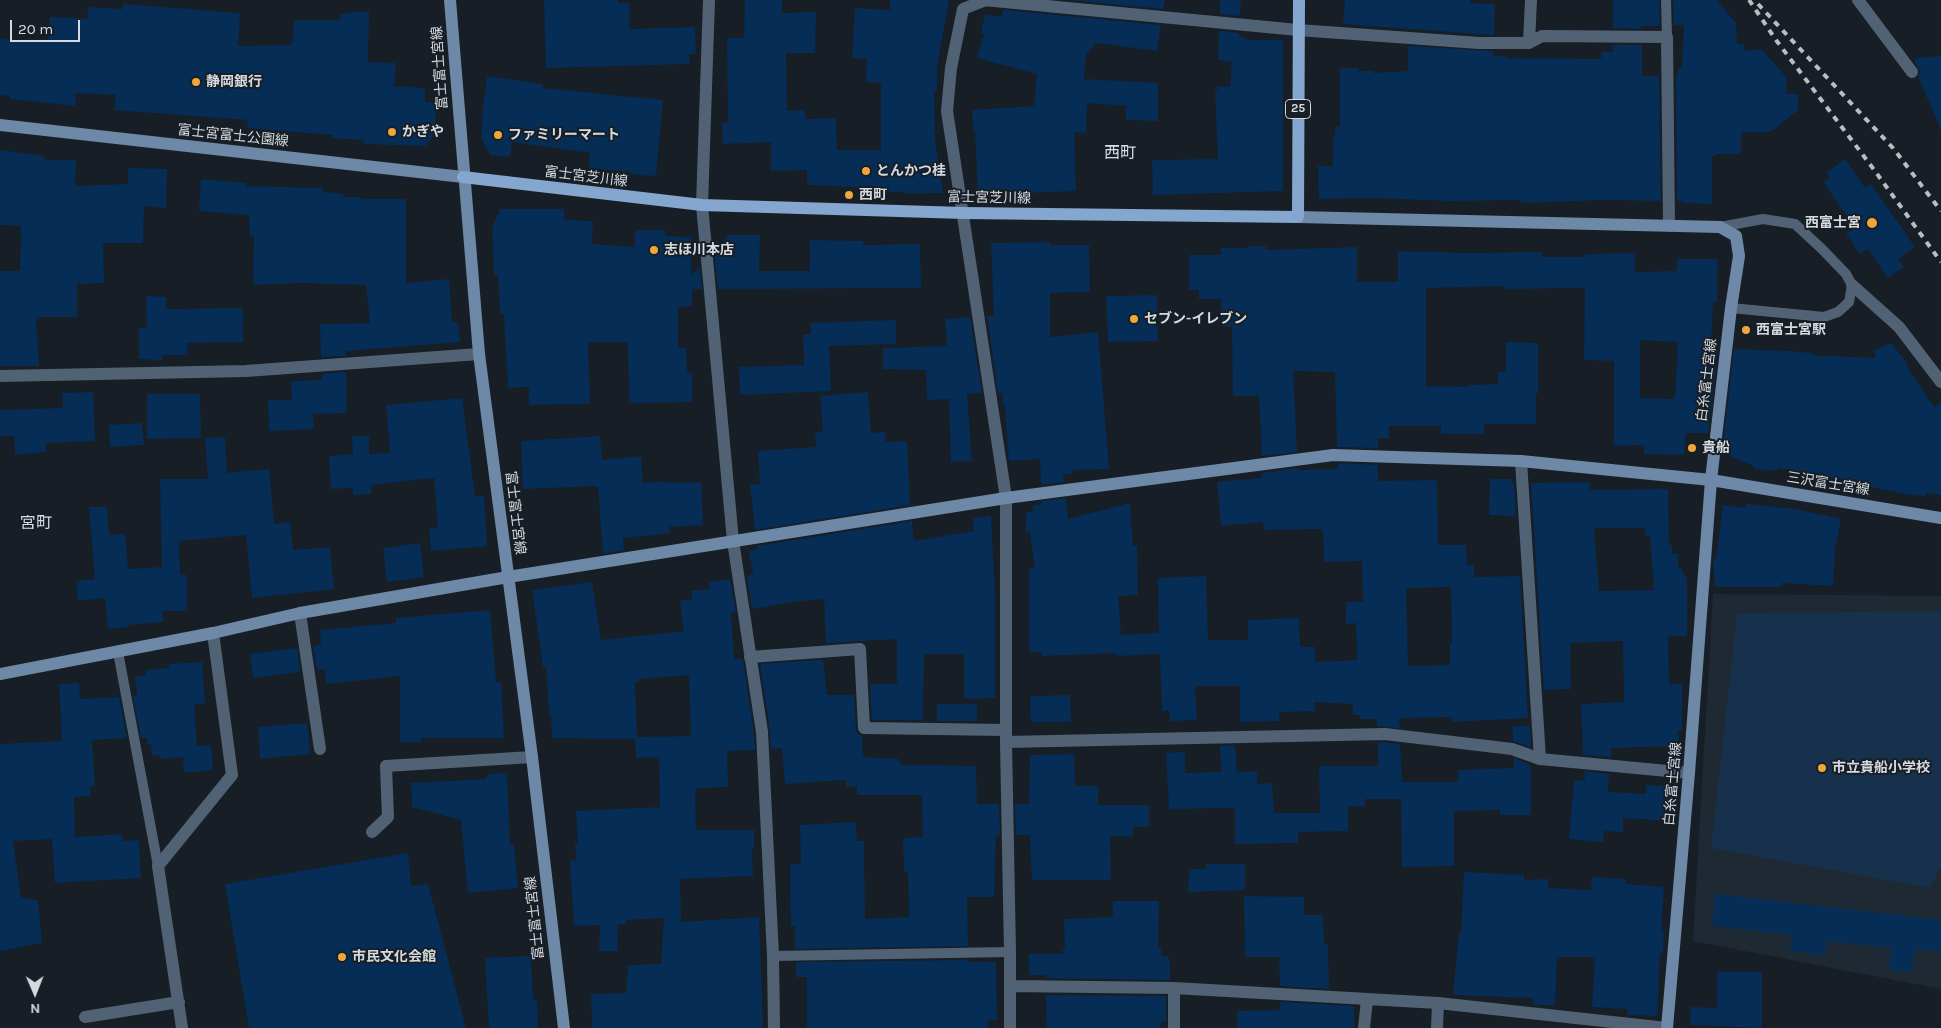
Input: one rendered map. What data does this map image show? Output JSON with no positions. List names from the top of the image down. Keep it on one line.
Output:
{"streets":{"main road":["富士富士宮線","25","富士宮富士公園線","富士宮芝川線","白糸富士宮線","三沢富士宮線"]},"crossings":[["富士富士宮線","富士宮富士公園線"],["富士富士宮線","富士宮芝川線"],["富士富士宮線","三沢富士宮線"],["25","富士宮芝川線"],["富士宮富士公園線","富士宮芝川線"],["白糸富士宮線","三沢富士宮線"]],"districts":["西町","宮町"],"places":["静岡銀行","かぎや","ファミリーマート","とんかつ桂","西町","西富士宮","志ほ川本店","セブン-イレブン","西富士宮駅","貴船","市立貴船小学校","市民文化会館"],"scale_bar":"20 m","north":"bottom"}
